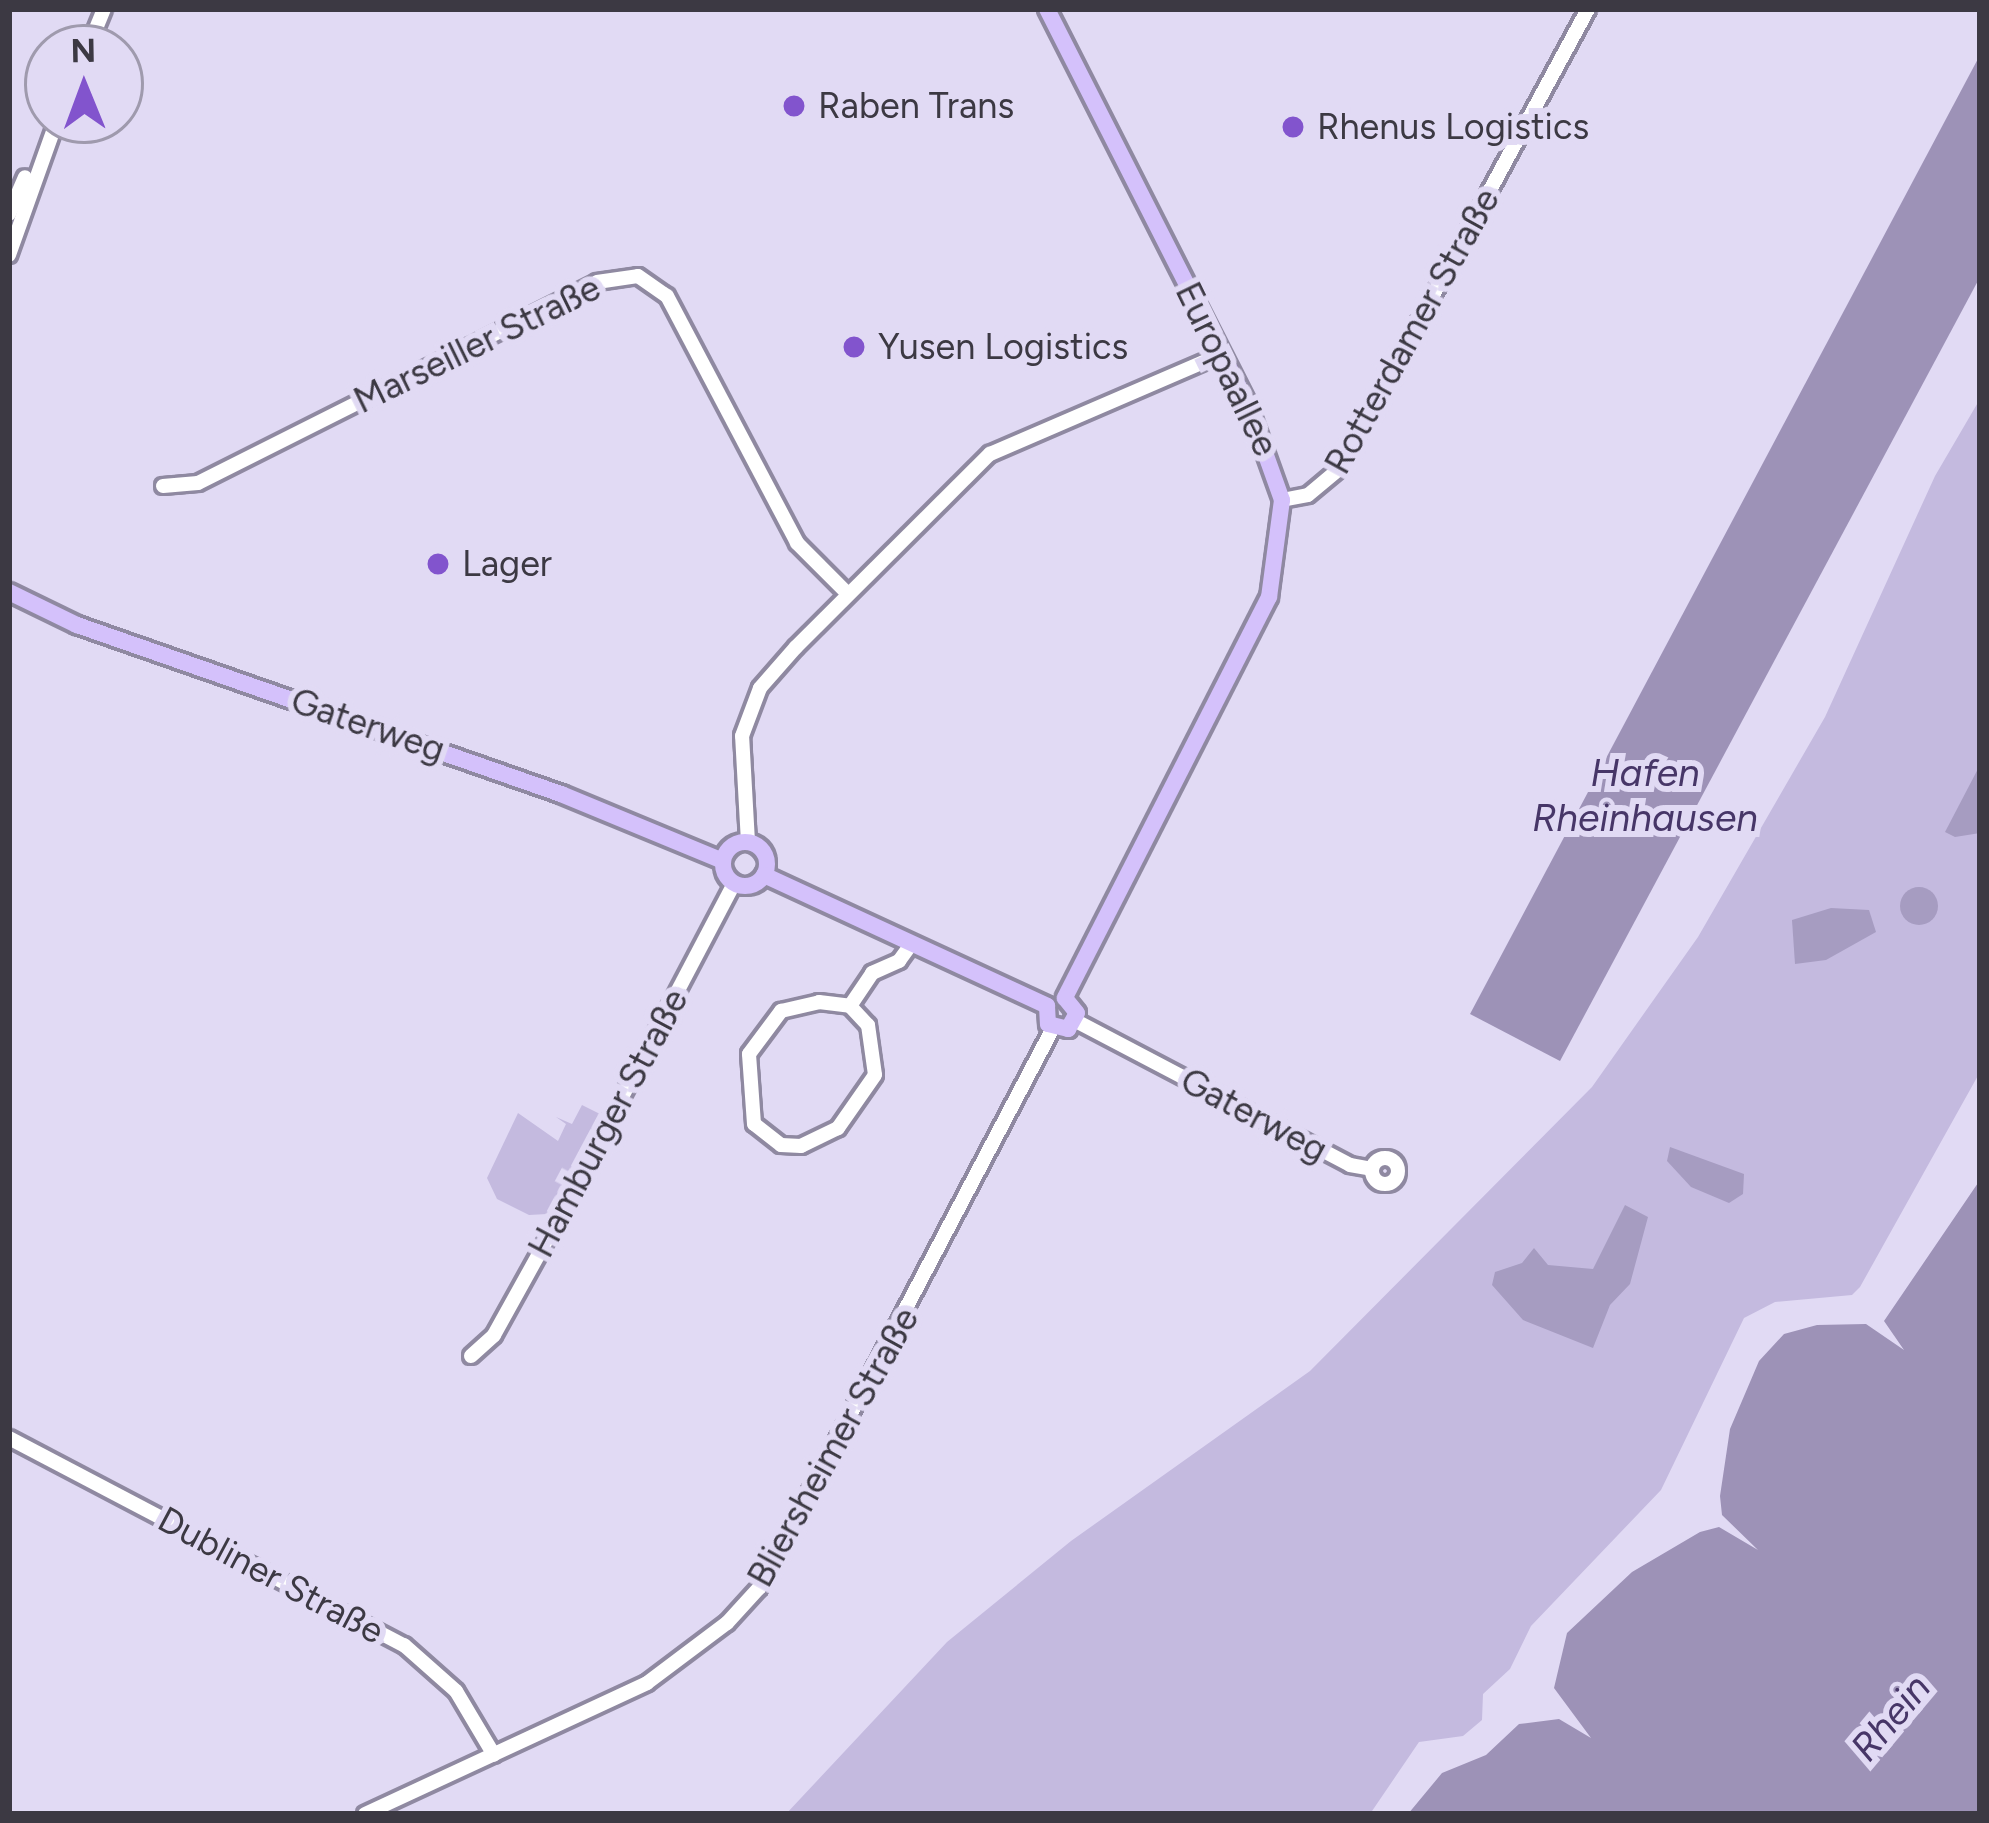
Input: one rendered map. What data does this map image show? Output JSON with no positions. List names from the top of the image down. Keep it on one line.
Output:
{"streets":{"main road":["Europaallee","Gaterweg"],"street":["Rotterdamer Straße","Marseiller Straße","Hamburger Straße","Bliersheimer Straße","Dubliner Straße"]},"crossings":[["Rotterdamer Straße","Europaallee"],["Gaterweg","Hamburger Straße"],["Bliersheimer Straße","Dubliner Straße"]],"water":["Hafen Rheinhausen","Rhein"],"places":["Raben Trans","Rhenus Logistics","Yusen Logistics","Lager"],"north":"top"}
